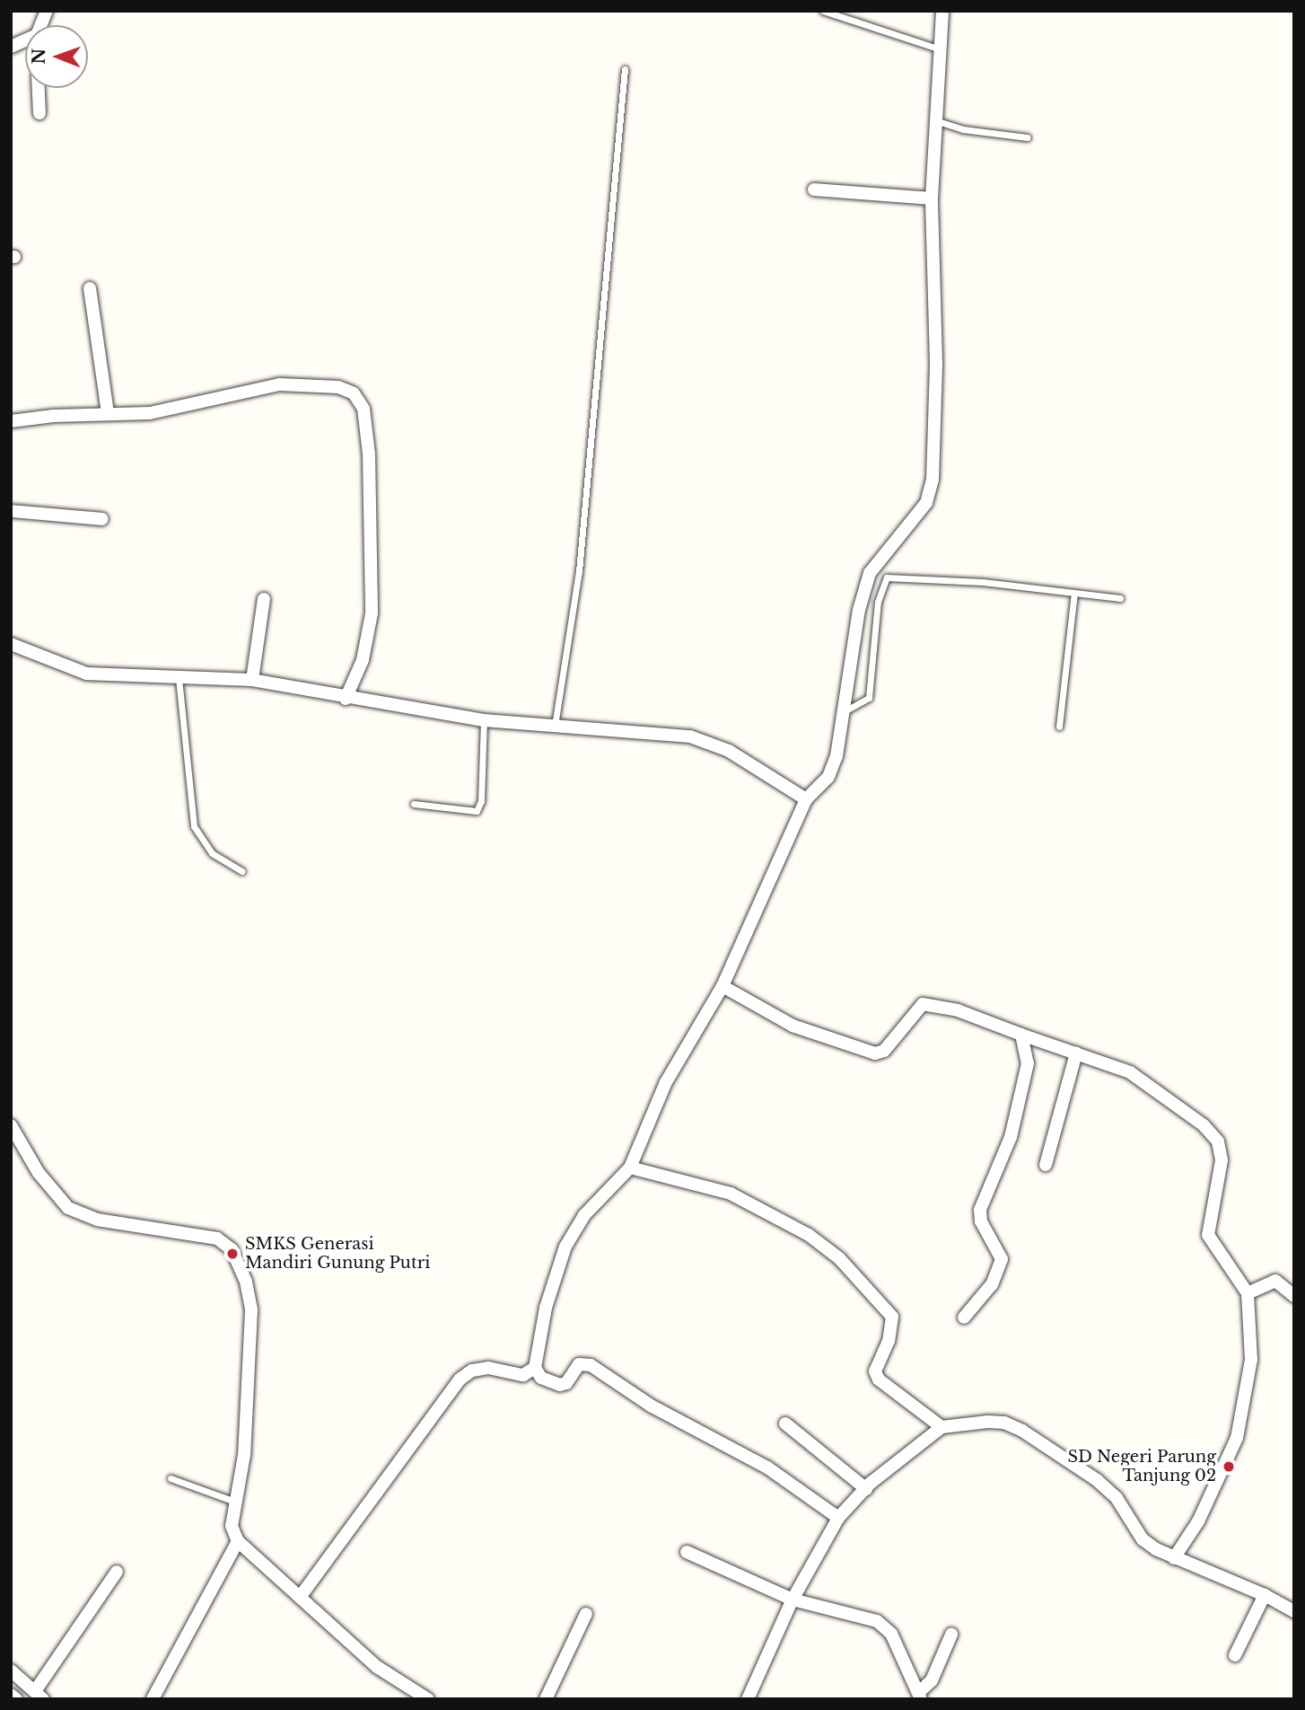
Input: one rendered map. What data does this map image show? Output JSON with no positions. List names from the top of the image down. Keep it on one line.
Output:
{"places":["SMKS Generasi Mandiri Gunung Putri","SD Negeri Parung Tanjung 02"],"north":"left"}
